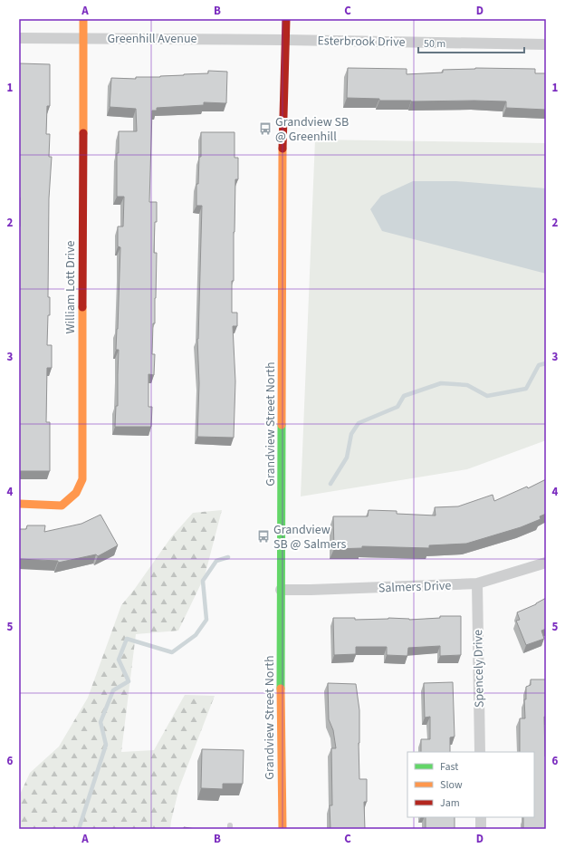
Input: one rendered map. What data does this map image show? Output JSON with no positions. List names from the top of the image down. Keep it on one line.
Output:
{"streets":{"street":["Greenhill Avenue","Esterbrook Drive","William Lott Drive","Grandview Street North","Salmers Drive","Spencely Drive"]},"crossings":[["Greenhill Avenue","Esterbrook Drive"],["Greenhill Avenue","William Lott Drive"],["Greenhill Avenue","Grandview Street North"],["Esterbrook Drive","Grandview Street North"],["Grandview Street North","Salmers Drive"],["Salmers Drive","Spencely Drive"]],"places":{"bus stop":["Grandview SB @ Greenhill","Grandview SB @ Salmers"]},"legend":["Fast","Slow","Jam"],"scale_bar":"50 m","grid":{"columns":["A","B","C","D"],"rows":["1","2","3","4","5","6"]}}
